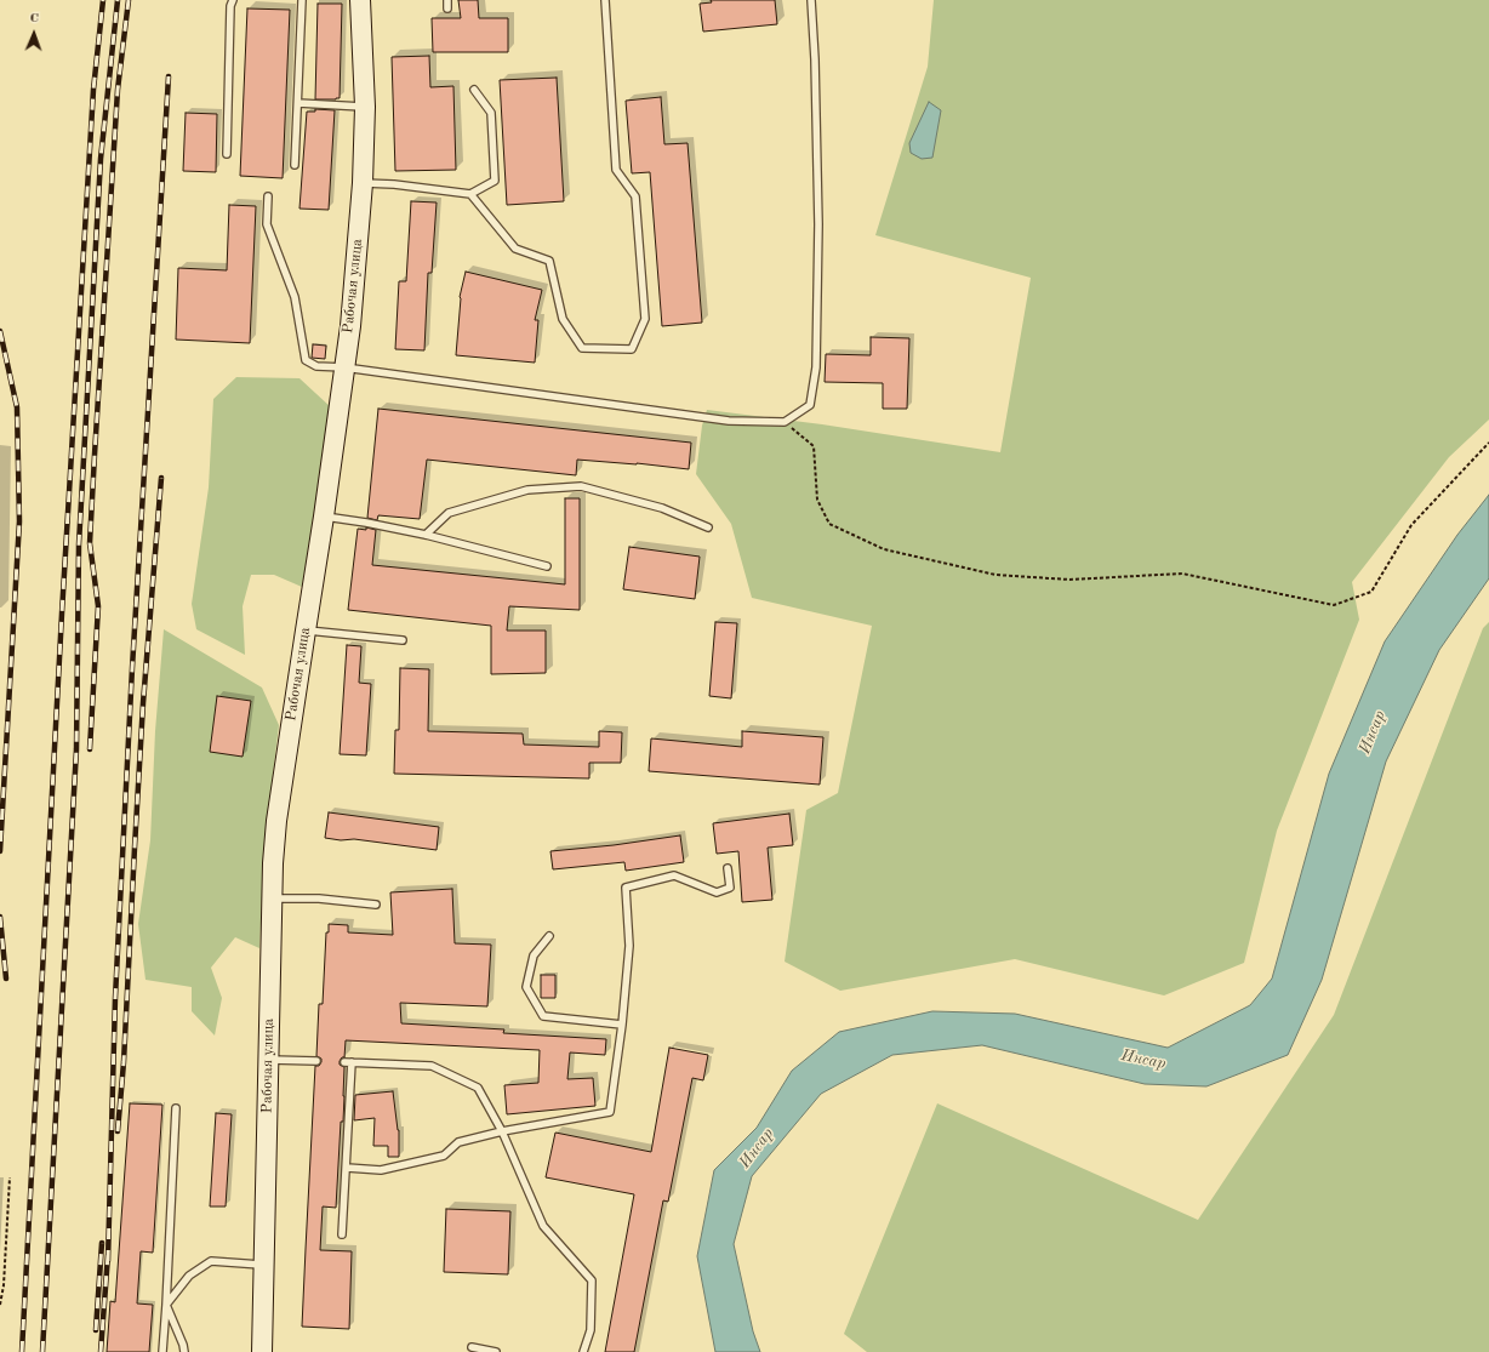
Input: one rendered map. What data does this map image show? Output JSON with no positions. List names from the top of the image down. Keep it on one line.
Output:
{"streets":{"street":["Рабочая улица"]},"water":["Инсар"],"north":"top"}
